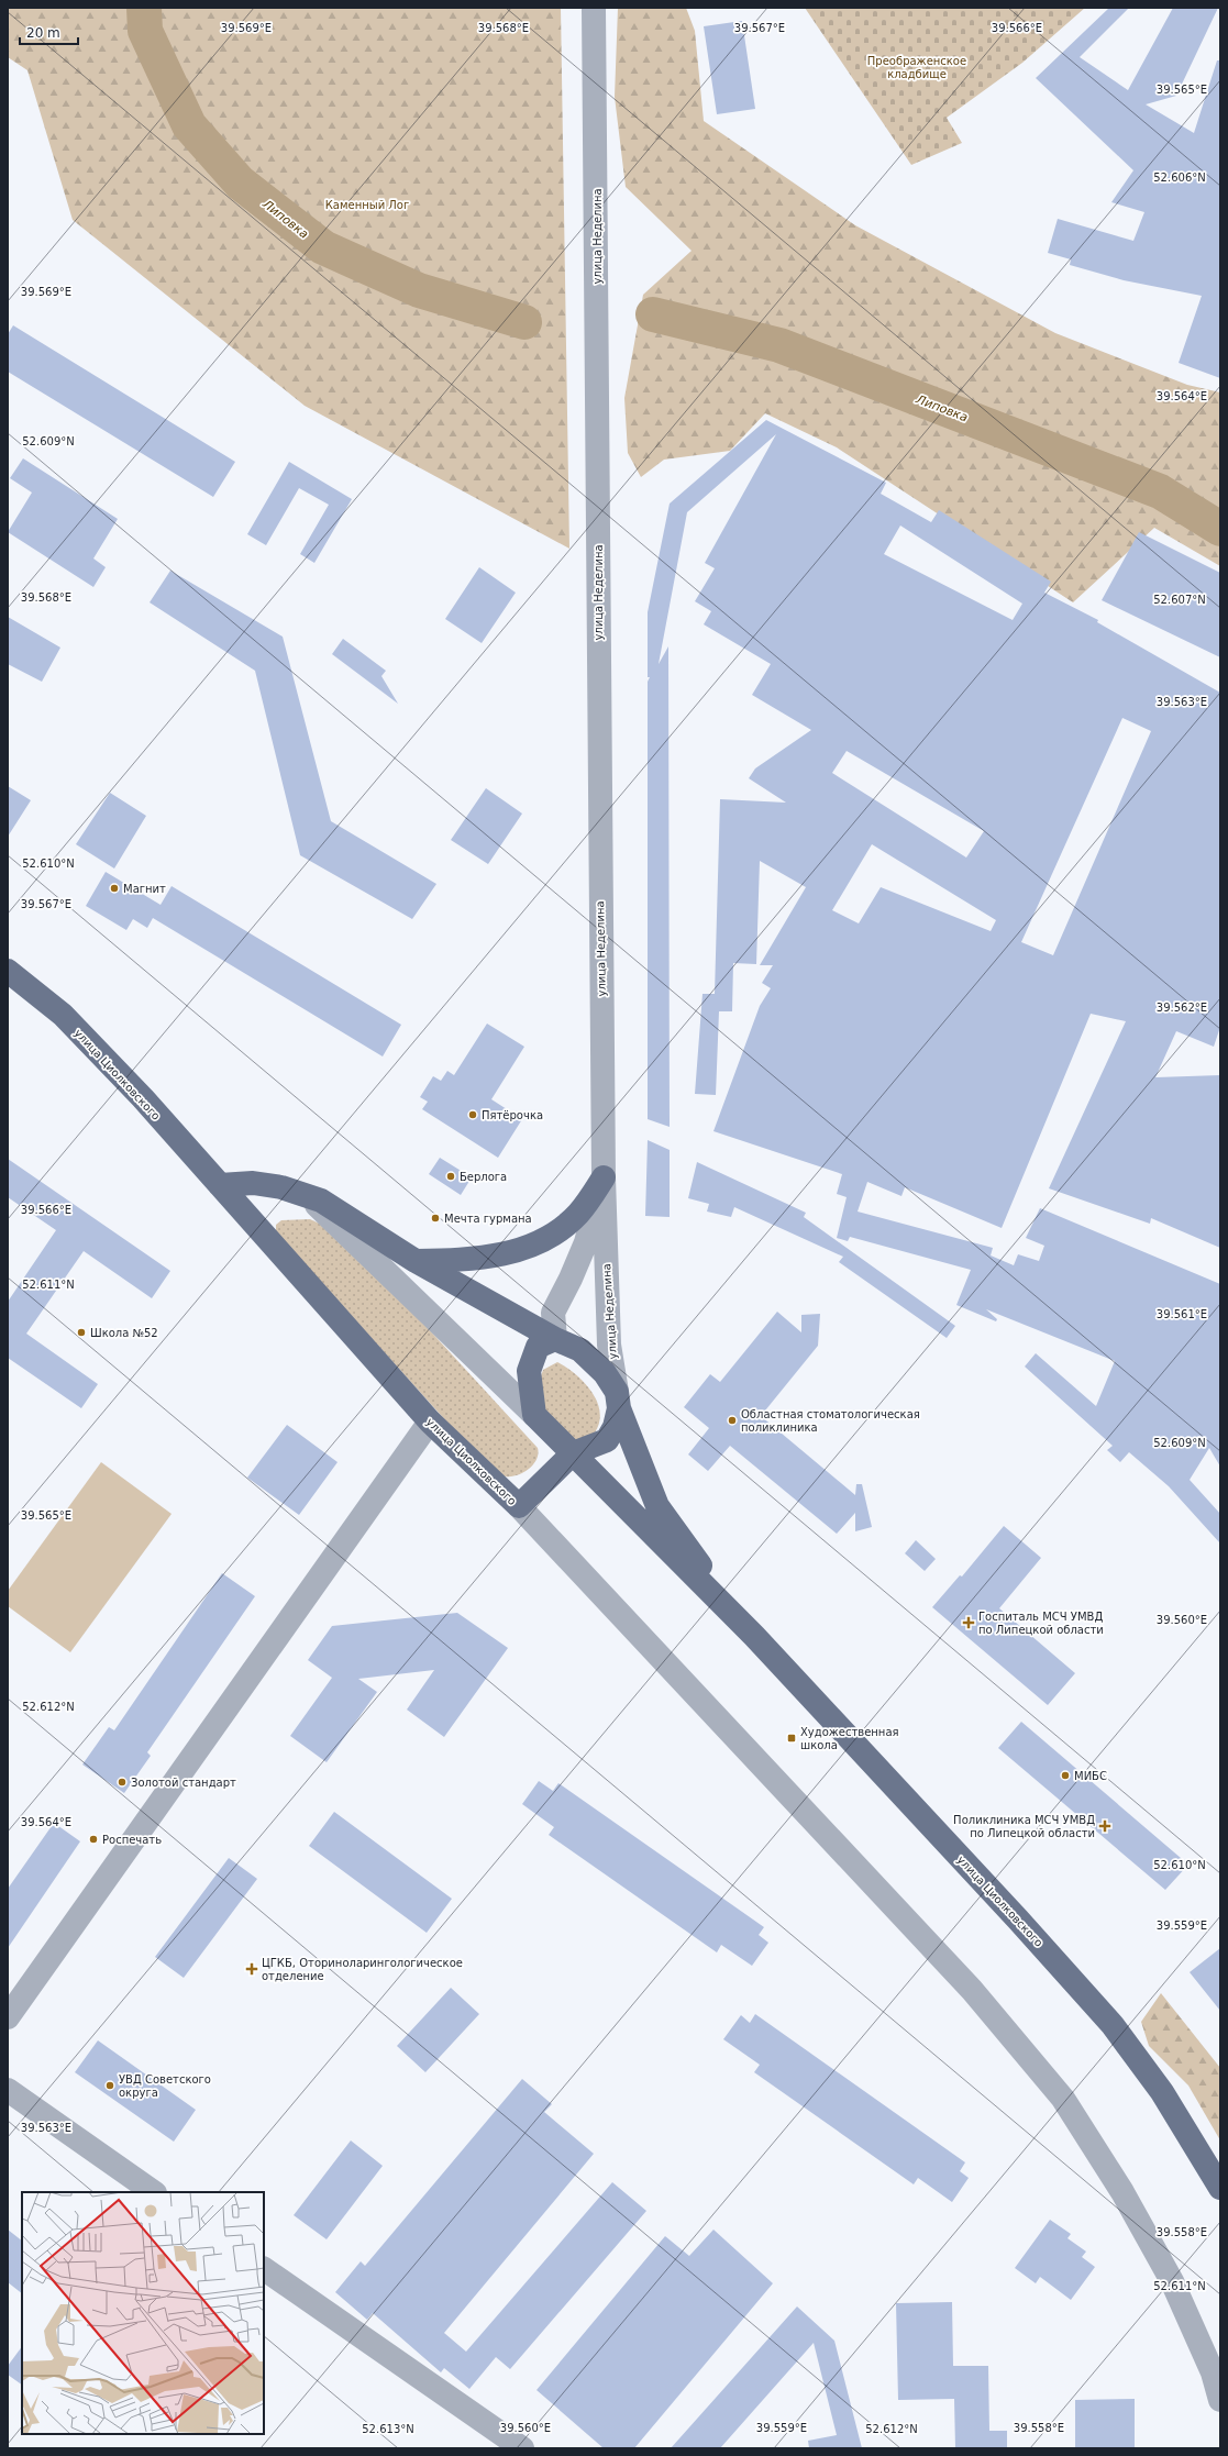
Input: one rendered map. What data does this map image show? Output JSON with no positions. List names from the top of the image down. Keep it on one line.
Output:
{"streets":{"main road":["улица Циолковского"],"street":["улица Неделина"]},"crossings":[["улица Неделина","улица Циолковского"]],"water":["Липовка"],"parks":["Преображенское кладбище","Каменный Лог"],"places":{"other":["Магнит","Пятёрочка","Берлога","Мечта гурмана","Школа №52","Областная стоматологическая поликлиника","МИБС","Золотой стандарт","Роспечать","УВД Советского округа"],"health":["Госпиталь МСЧ УМВД по Липецкой области","Поликлиника МСЧ УМВД по Липецкой области","ЦГКБ, Оториноларингологическое отделение"],"transit":["Художественная школа"]},"scale_bar":"20 m","coordinates":["39.569°E","39.568°E","39.567°E","39.566°E","39.565°E","52.606°N","39.564°E","52.609°N","52.607°N","39.563°E","52.610°N","39.562°E","52.611°N","39.561°E","39.560°E","52.612°N","39.559°E","39.558°E","52.613°N"]}
